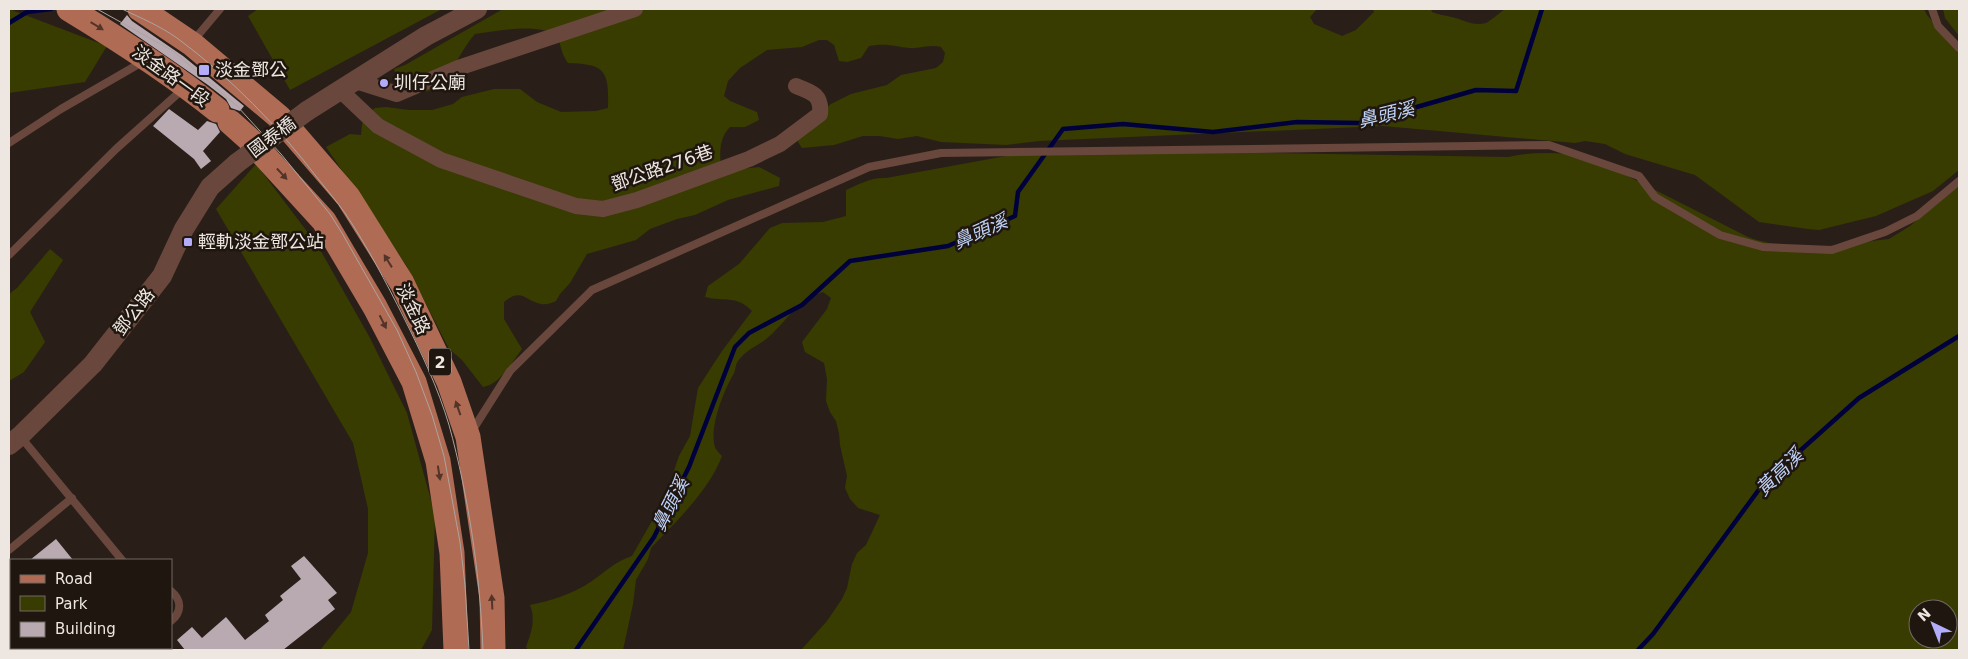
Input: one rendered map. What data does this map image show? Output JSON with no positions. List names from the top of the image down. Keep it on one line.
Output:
{"streets":{"main road":["淡金路一段","淡金路","2"],"street":["國泰橋","鄧公路276巷","鄧公路"]},"crossings":[["淡金路一段","淡金路"],["國泰橋","鄧公路276巷"],["國泰橋","鄧公路"]],"water":["鼻頭溪","黃高溪"],"places":{"transit":["淡金鄧公","輕軌淡金鄧公站"],"other":["圳仔公廟"]},"legend":["Road","Park","Building"],"north":"top left"}
